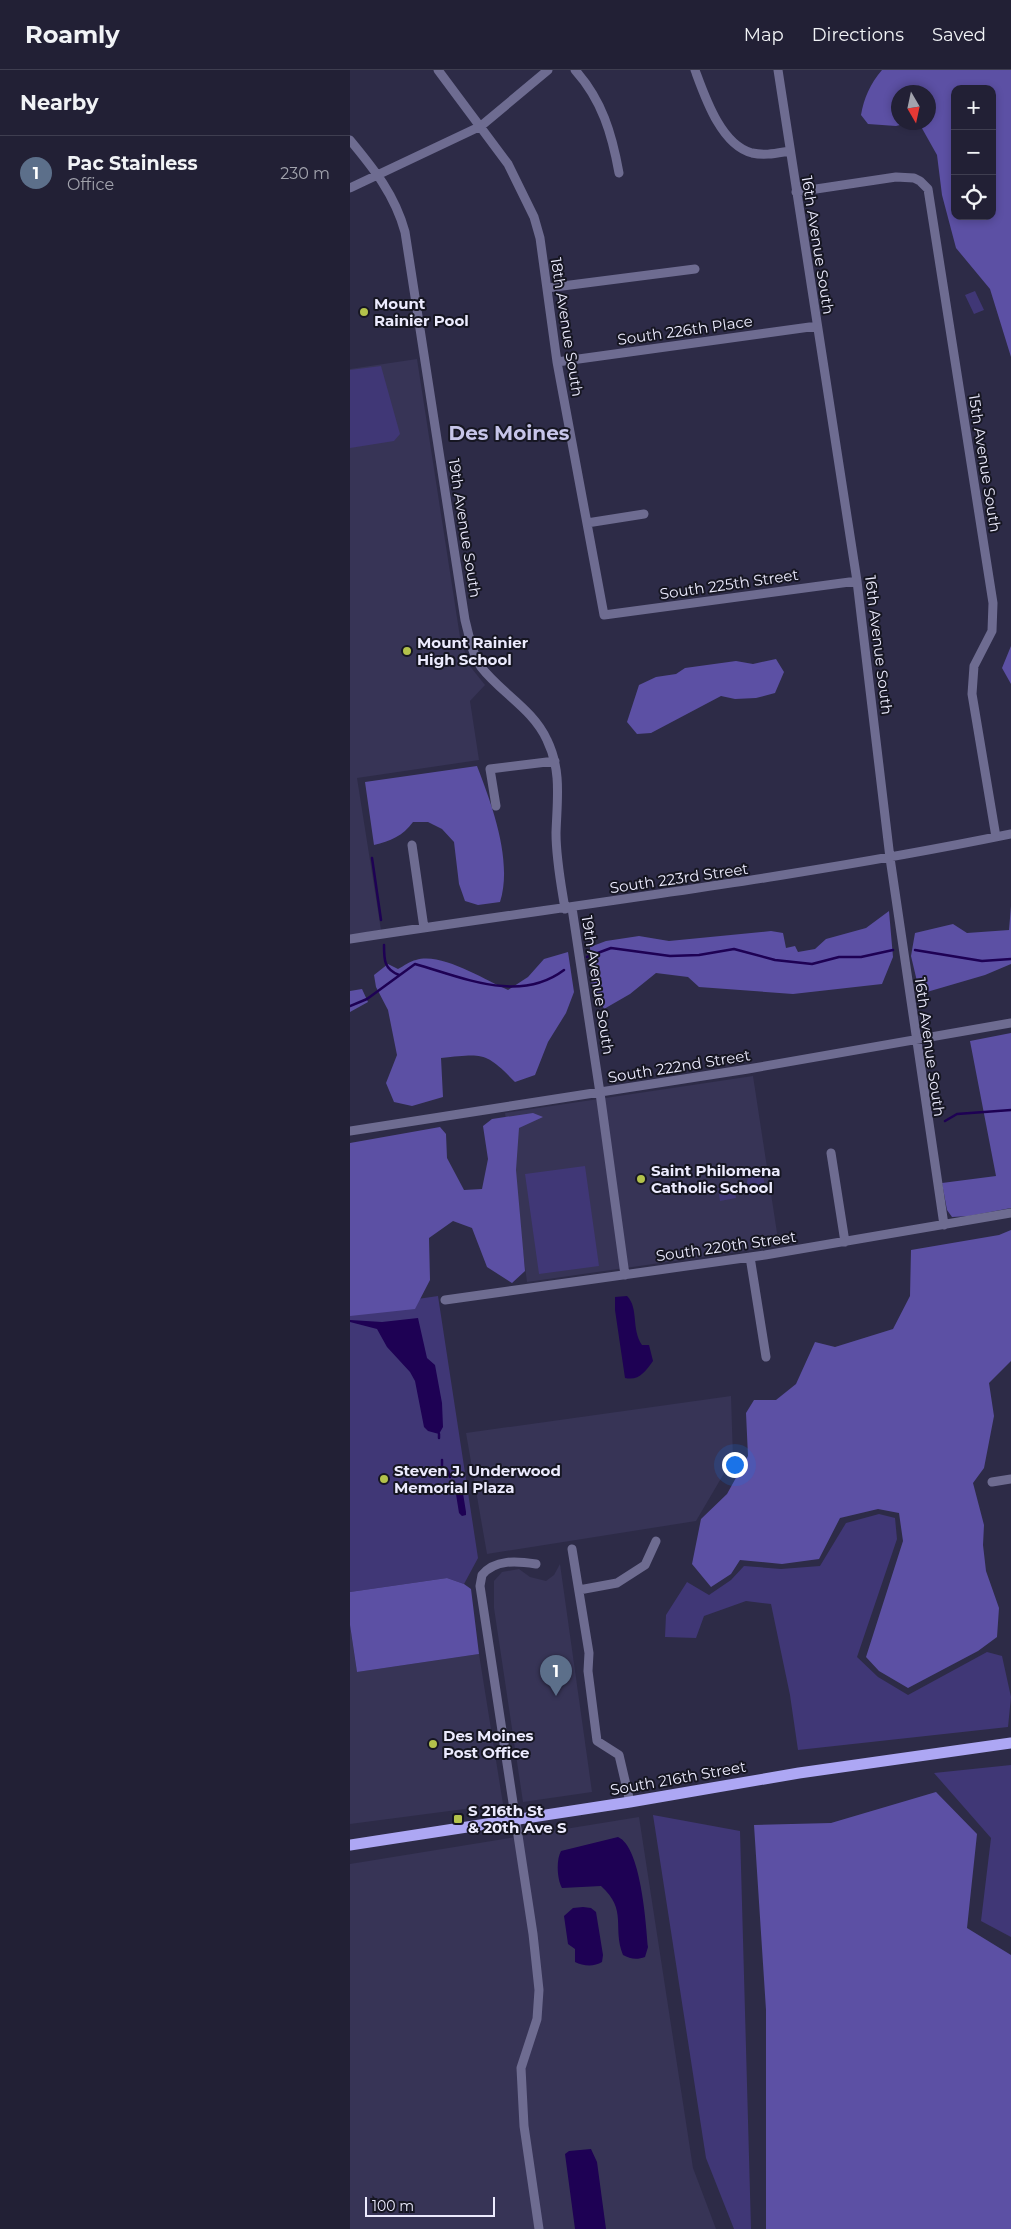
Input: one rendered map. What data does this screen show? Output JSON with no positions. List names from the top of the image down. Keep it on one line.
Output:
{"streets":{"main road":["South 216th Street"],"street":["16th Avenue South","18th Avenue South","South 226th Place","15th Avenue South","19th Avenue South","South 225th Street","South 223rd Street","South 222nd Street","South 220th Street"]},"crossings":[["16th Avenue South","South 226th Place"],["16th Avenue South","15th Avenue South"],["16th Avenue South","South 225th Street"],["16th Avenue South","South 223rd Street"],["16th Avenue South","South 222nd Street"],["16th Avenue South","South 220th Street"],["18th Avenue South","South 226th Place"],["18th Avenue South","South 225th Street"],["15th Avenue South","South 223rd Street"],["19th Avenue South","South 223rd Street"],["19th Avenue South","South 222nd Street"],["19th Avenue South","South 220th Street"]],"districts":["Des Moines"],"places":{"other":["Mount Rainier Pool","Mount Rainier High School","Saint Philomena Catholic School","Steven J. Underwood Memorial Plaza","Des Moines Post Office"],"transit":["S 216th St & 20th Ave S"]},"scale_bar":"100 m","north":"bottom","page":{"header":"Roamly","nav":["Map","Directions","Saved"],"heading":"Nearby","map_buttons":["+","−"],"list":[{"mark":"1","name":"Pac Stainless","note":"Office","value":"230 m"}],"pins":"1","scale":"100 m"}}
